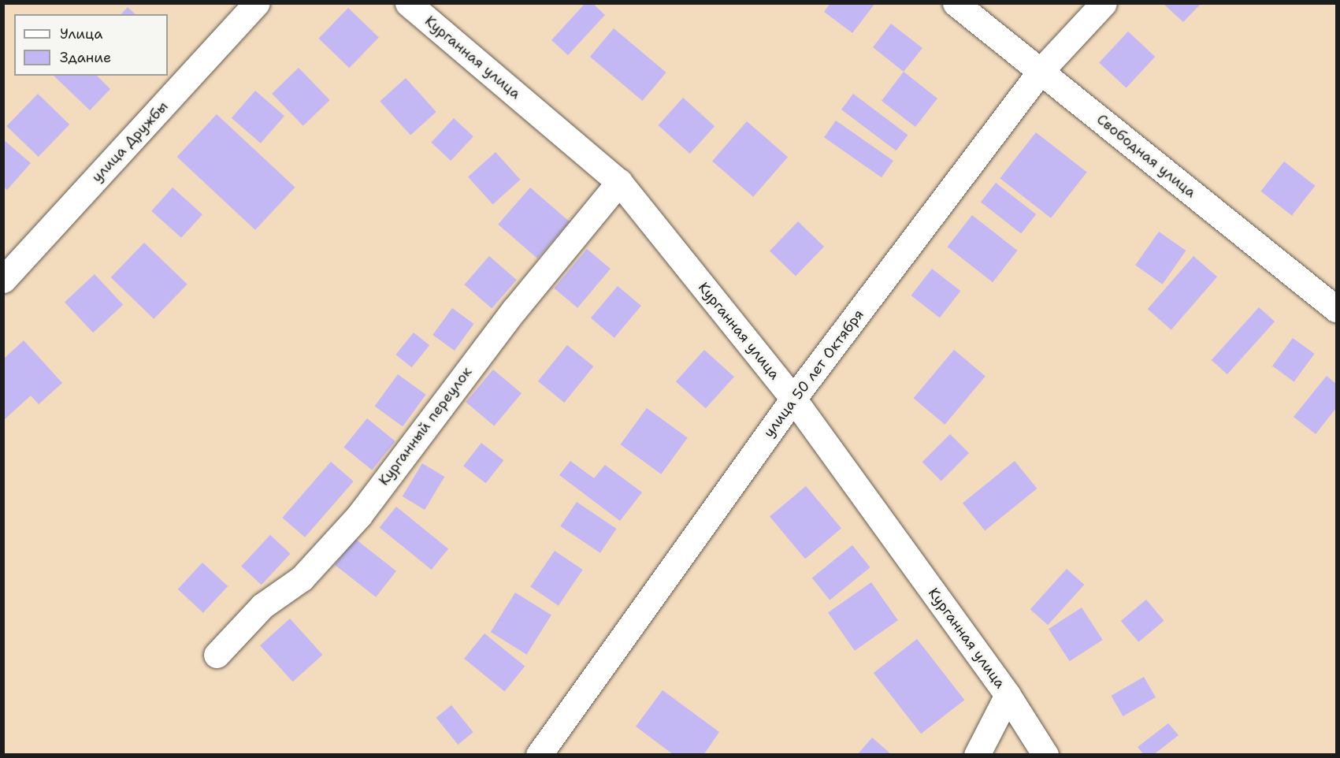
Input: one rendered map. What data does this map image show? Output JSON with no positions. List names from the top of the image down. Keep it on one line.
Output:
{"streets":{"street":["Курганная улица","улица Дружбы","Свободная улица","улица 50 лет Октября","Курганный переулок"]},"crossings":[["Курганная улица","улица 50 лет Октября"],["Курганная улица","Курганный переулок"],["Свободная улица","улица 50 лет Октября"]],"legend":["Улица","Здание"]}
